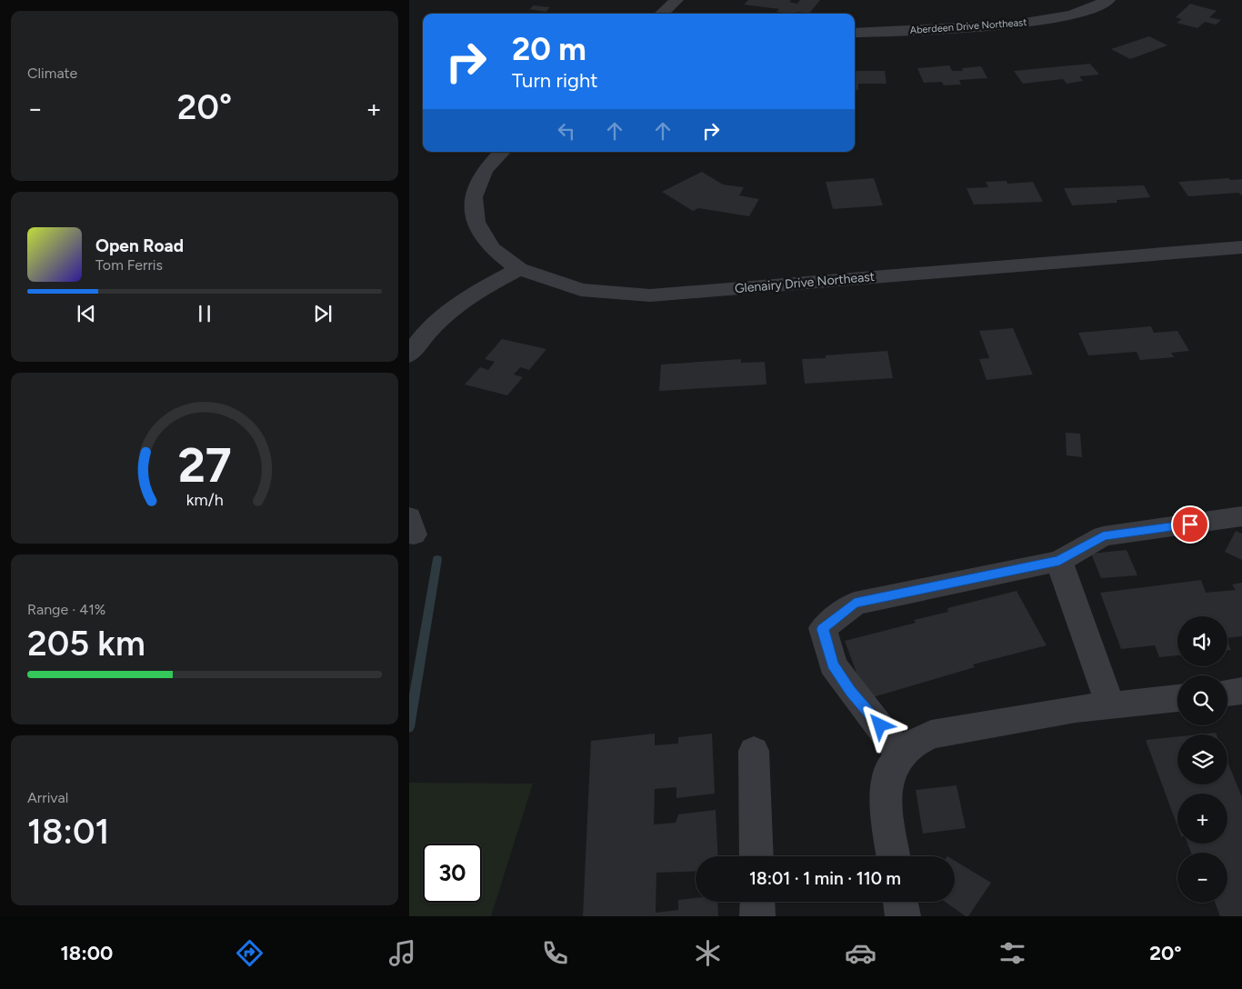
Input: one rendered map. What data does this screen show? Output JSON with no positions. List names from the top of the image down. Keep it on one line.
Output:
{"streets":{"street":["Aberdeen Drive Northeast","Glenairy Drive Northeast"]},"page":{"tile":["Climate",["Range · 41%","205 km"],["Arrival","18:01"]],"turn":["20 m","Turn right"],"heat":["−","20°","+"],"song":["Open Road","Tom Ferris"],"map_buttons":["+","−"],"limit":"30","trip":"18:01 · 1 min · 110 m","tabs":["18:00","20°"],"gauge":["27","km/h"]}}
